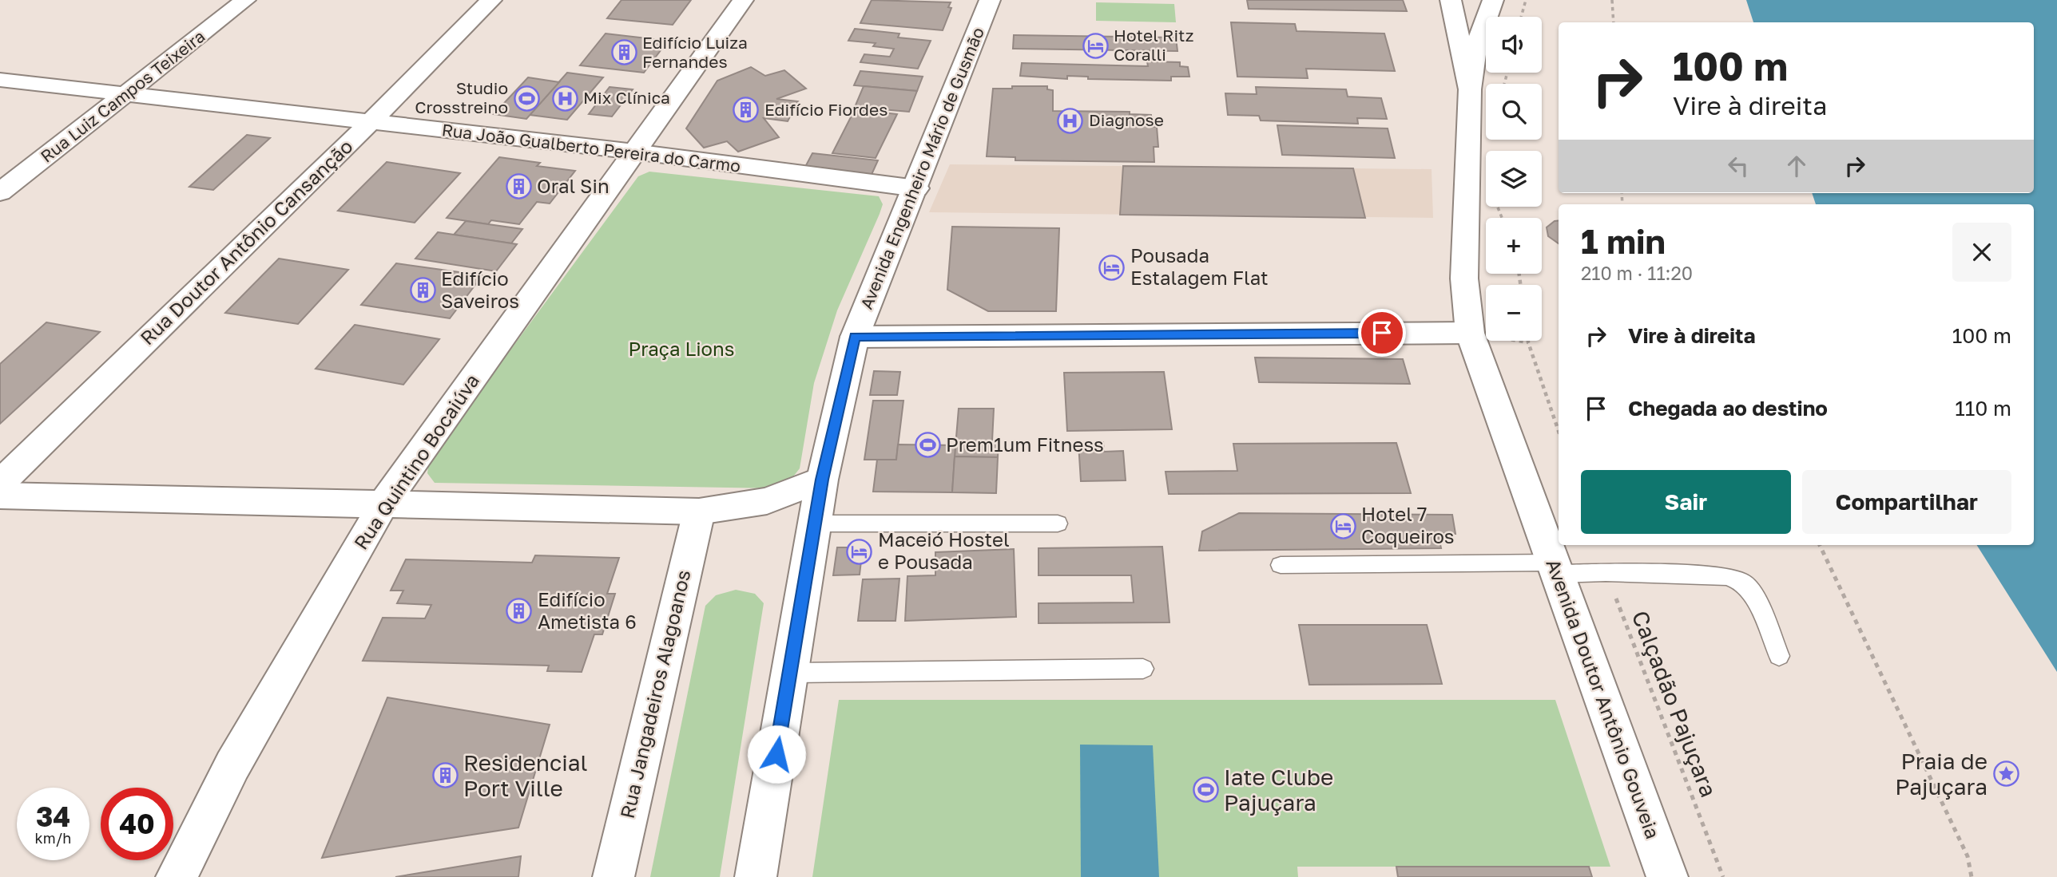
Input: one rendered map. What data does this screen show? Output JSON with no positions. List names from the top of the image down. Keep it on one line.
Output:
{"streets":{"street":["Rua Luiz Campos Teixeira","Rua João Gualberto Pereira do Carmo","Avenida Engenheiro Mário de Gusmão","Rua Doutor Antônio Cansanção","Rua Quintino Bocaiúva","Rua Jangadeiros Alagoanos","Avenida Doutor Antônio Gouveia"],"path":["Calçadão Pajuçara"]},"crossings":[["Rua Luiz Campos Teixeira","Rua João Gualberto Pereira do Carmo"],["Rua João Gualberto Pereira do Carmo","Avenida Engenheiro Mário de Gusmão"],["Rua João Gualberto Pereira do Carmo","Rua Doutor Antônio Cansanção"],["Rua João Gualberto Pereira do Carmo","Rua Quintino Bocaiúva"]],"parks":["Praça Lions"],"places":{"hotel":["Hotel Ritz Coralli","Pousada Estalagem Flat","Hotel 7 Coqueiros","Maceió Hostel e Pousada"],"building":["Edifício Luiza Fernandes","Edifício Fiordes","Oral Sin","Edifício Saveiros","Edifício Ametista 6","Residencial Port Ville"],"sports":["Studio Crosstreino","Prem1um Fitness","Iate Clube Pajuçara"],"hospital":["Mix Clínica","Diagnose"],"place":["Praia de Pajuçara"]},"page":{"map_buttons":["+","−"],"turn":["100 m","Vire à direita"],"heading":["1 min","210 m · 11:20"],"list":[{"name":"Vire à direita","value":"100 m"},{"name":"Chegada ao destino","value":"110 m"}],"buttons":["Sair","Compartilhar"],"speed":"34 km/h","limit":"40"}}
